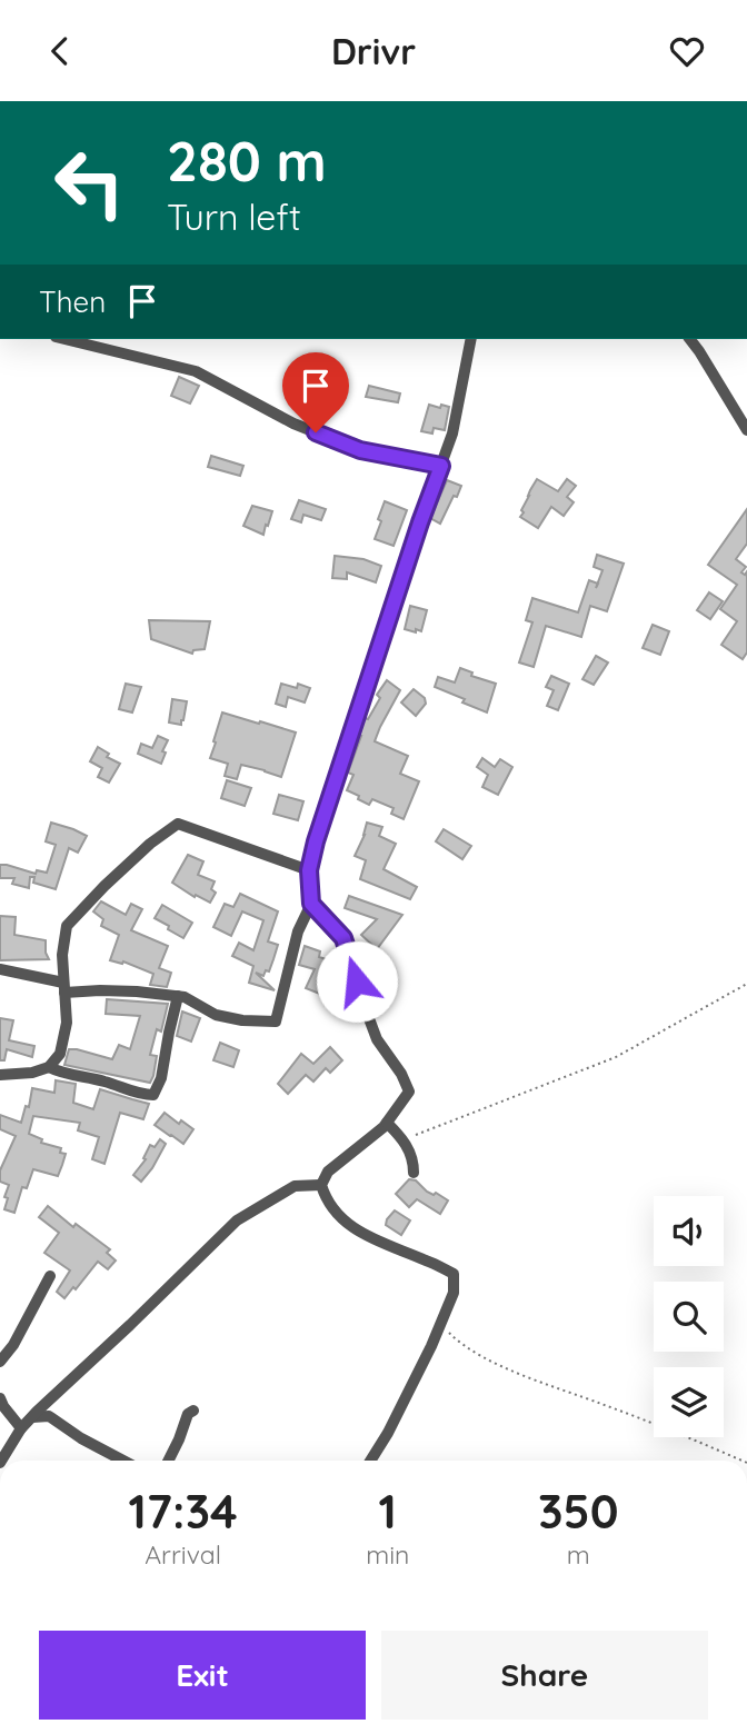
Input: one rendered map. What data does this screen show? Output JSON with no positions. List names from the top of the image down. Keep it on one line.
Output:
{"page":{"header":"Drivr","turn":["280 m","Turn left"],"then":"Then","eta":["17:34","Arrival","1","min","350","m"],"buttons":["Exit","Share"]}}
